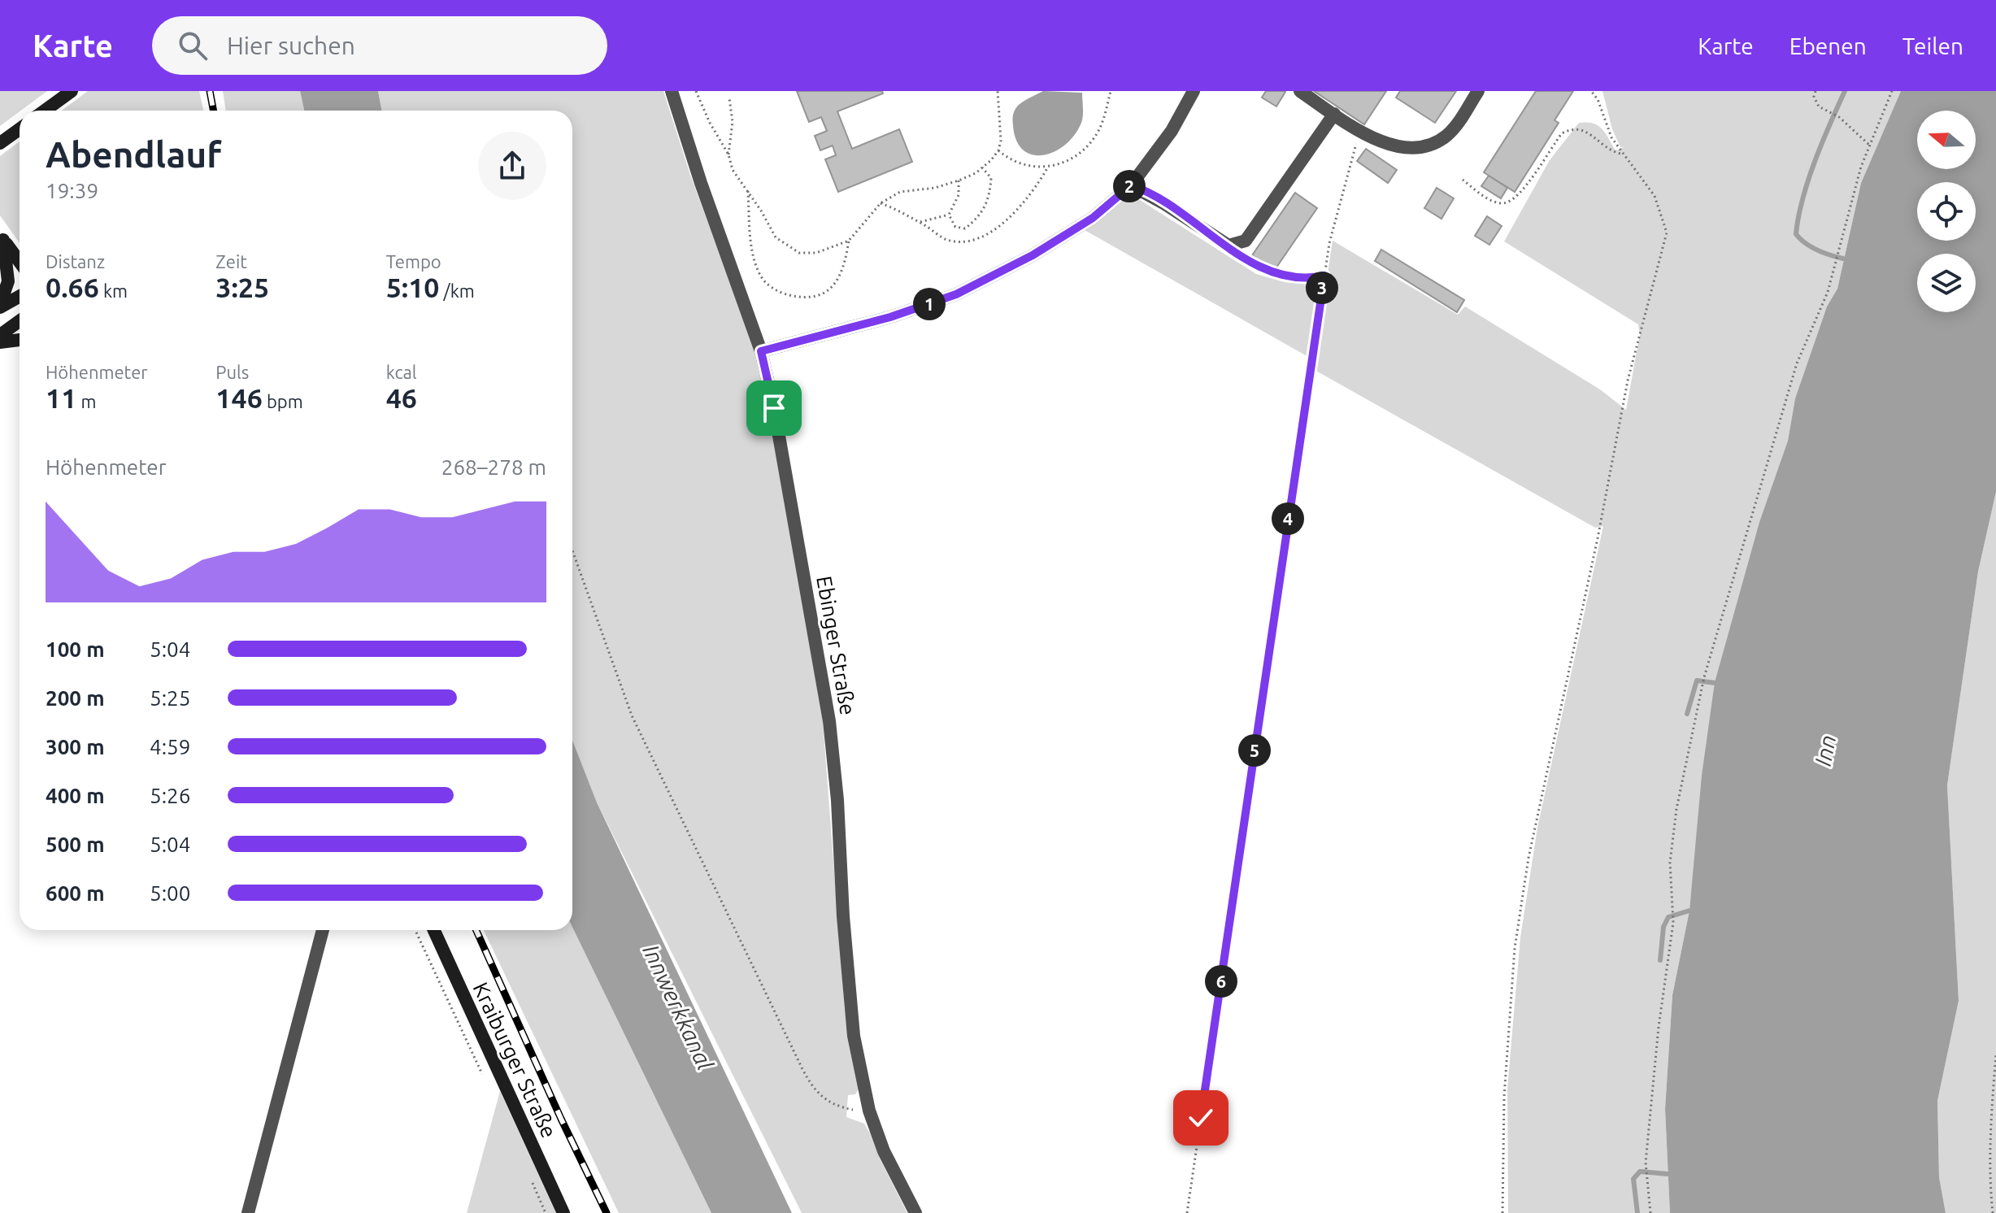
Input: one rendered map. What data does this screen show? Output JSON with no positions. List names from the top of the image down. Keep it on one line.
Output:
{"streets":{"main road":["Kraiburger Straße"],"street":["Ebinger Straße"]},"water":["Inn","Innwerkkanal"],"north":"left","page":{"header":"Karte","search":"Hier suchen","nav":["Karte","Ebenen","Teilen"],"heading":["Abendlauf","19:39"],"pins":["2","3","1","4","5","6"],"stats":[["Distanz","0.66 km"],["Zeit","3:25"],["Tempo","5:10 /km"],["Höhenmeter","11 m"],["Puls","146 bpm"],["kcal","46"]],"chart":["Höhenmeter","268–278 m"],"list":[{"name":"100 m","note":"5:04"},{"name":"200 m","note":"5:25"},{"name":"300 m","note":"4:59"},{"name":"400 m","note":"5:26"},{"name":"500 m","note":"5:04"},{"name":"600 m","note":"5:00"}]}}
